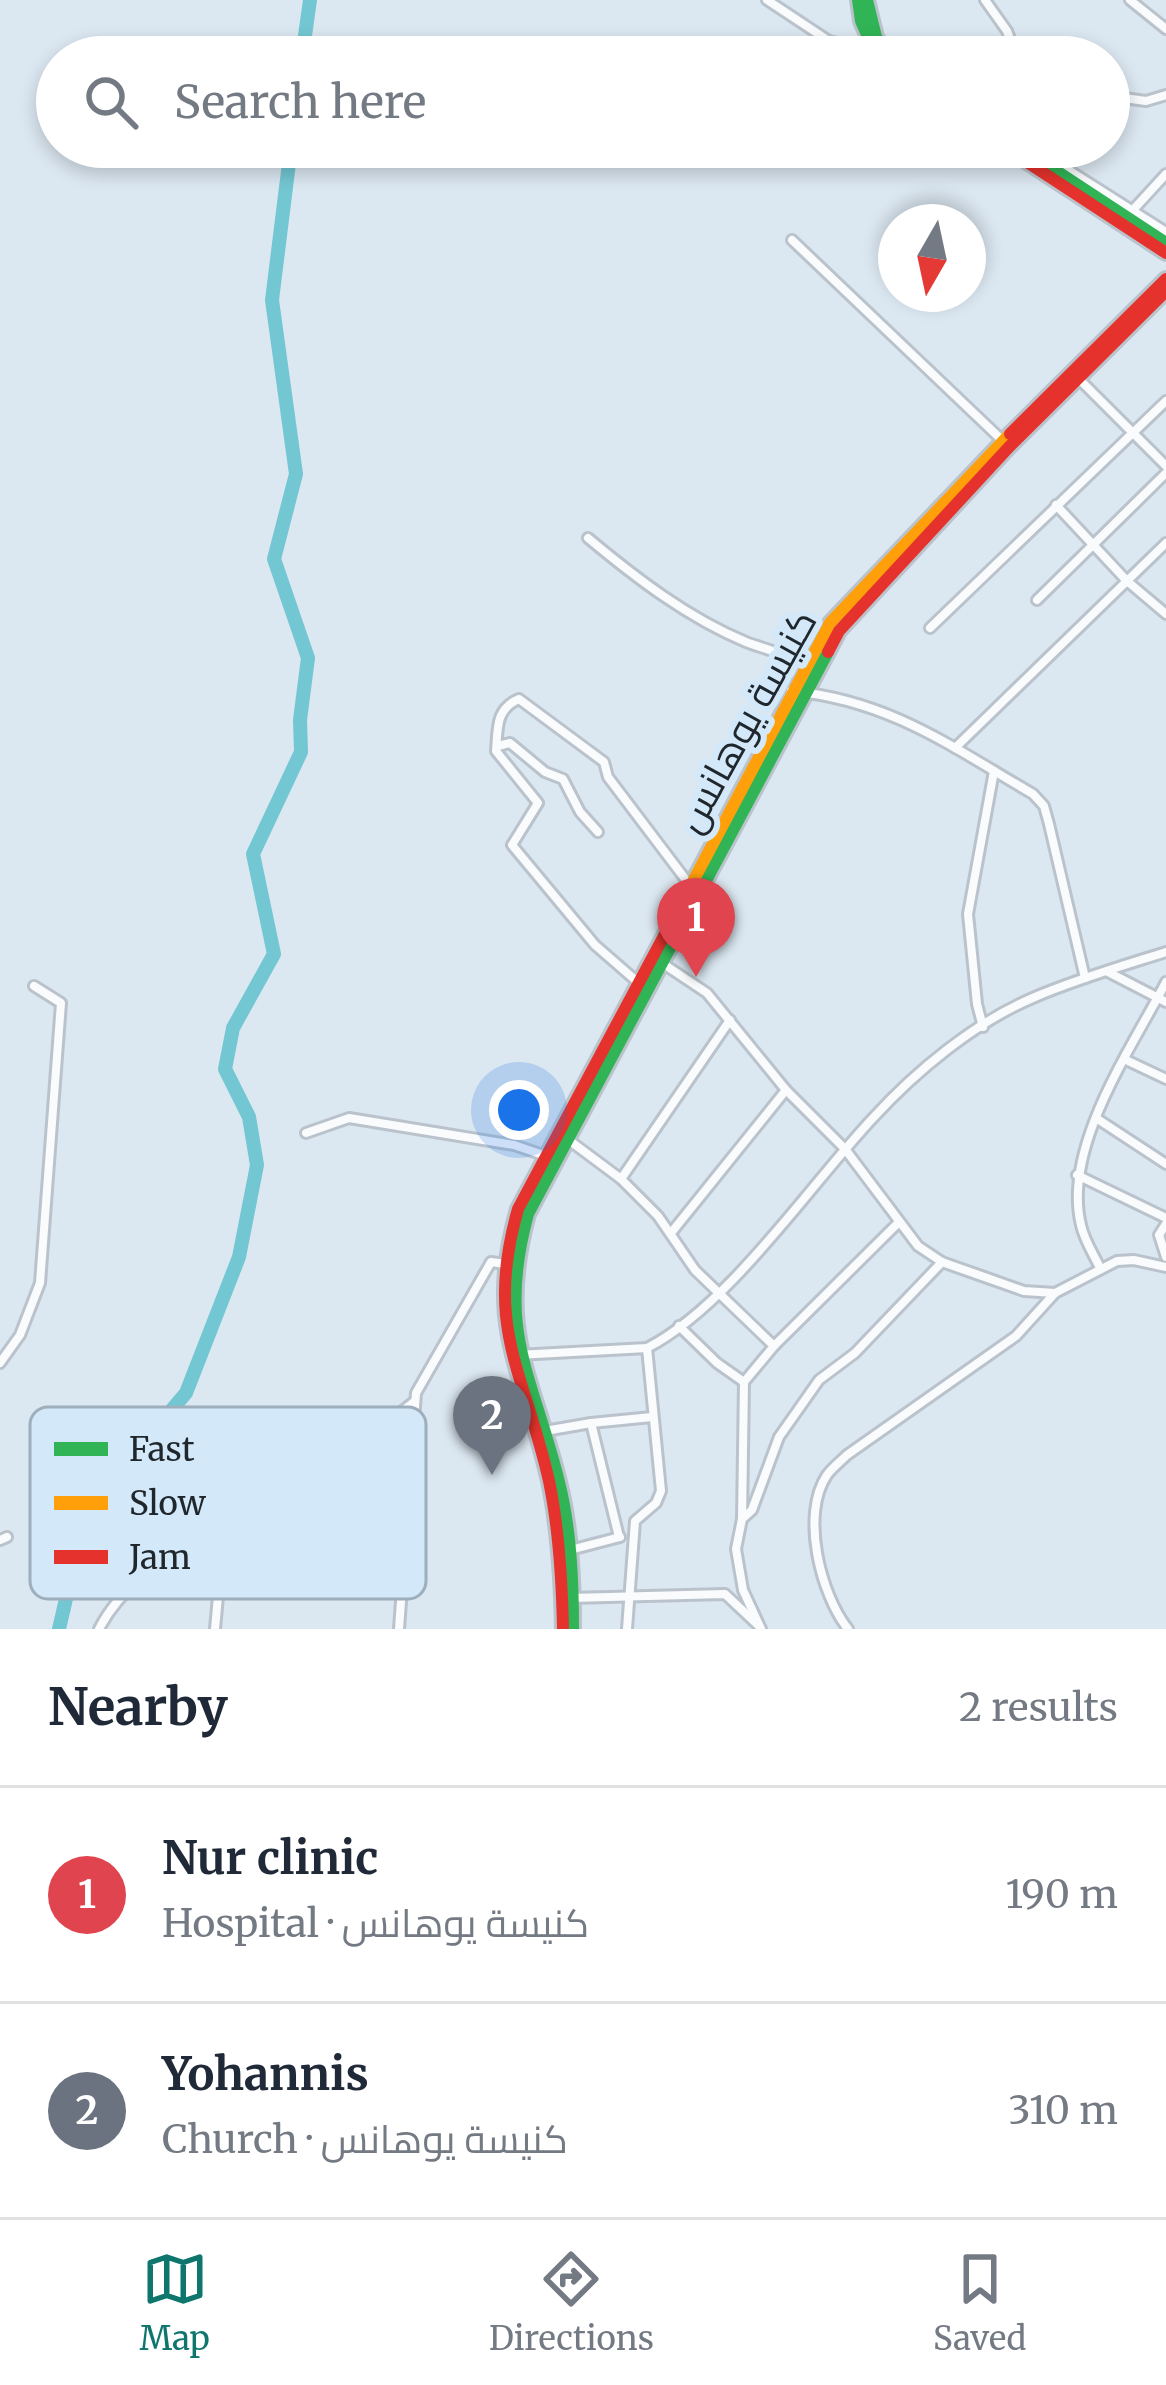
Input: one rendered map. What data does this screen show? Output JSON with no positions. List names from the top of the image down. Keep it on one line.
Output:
{"legend":["Fast","Slow","Jam"],"north":"bottom","page":{"search":"Search here","pins":["1","2"],"heading":["Nearby","2 results"],"list":[{"mark":"1","name":"Nur clinic","note":"Hospital · كنيسة يوهانس","value":"190 m"},{"mark":"2","name":"Yohannis","note":"Church · كنيسة يوهانس","value":"310 m"}],"nav":["Map","Directions","Saved"]}}
